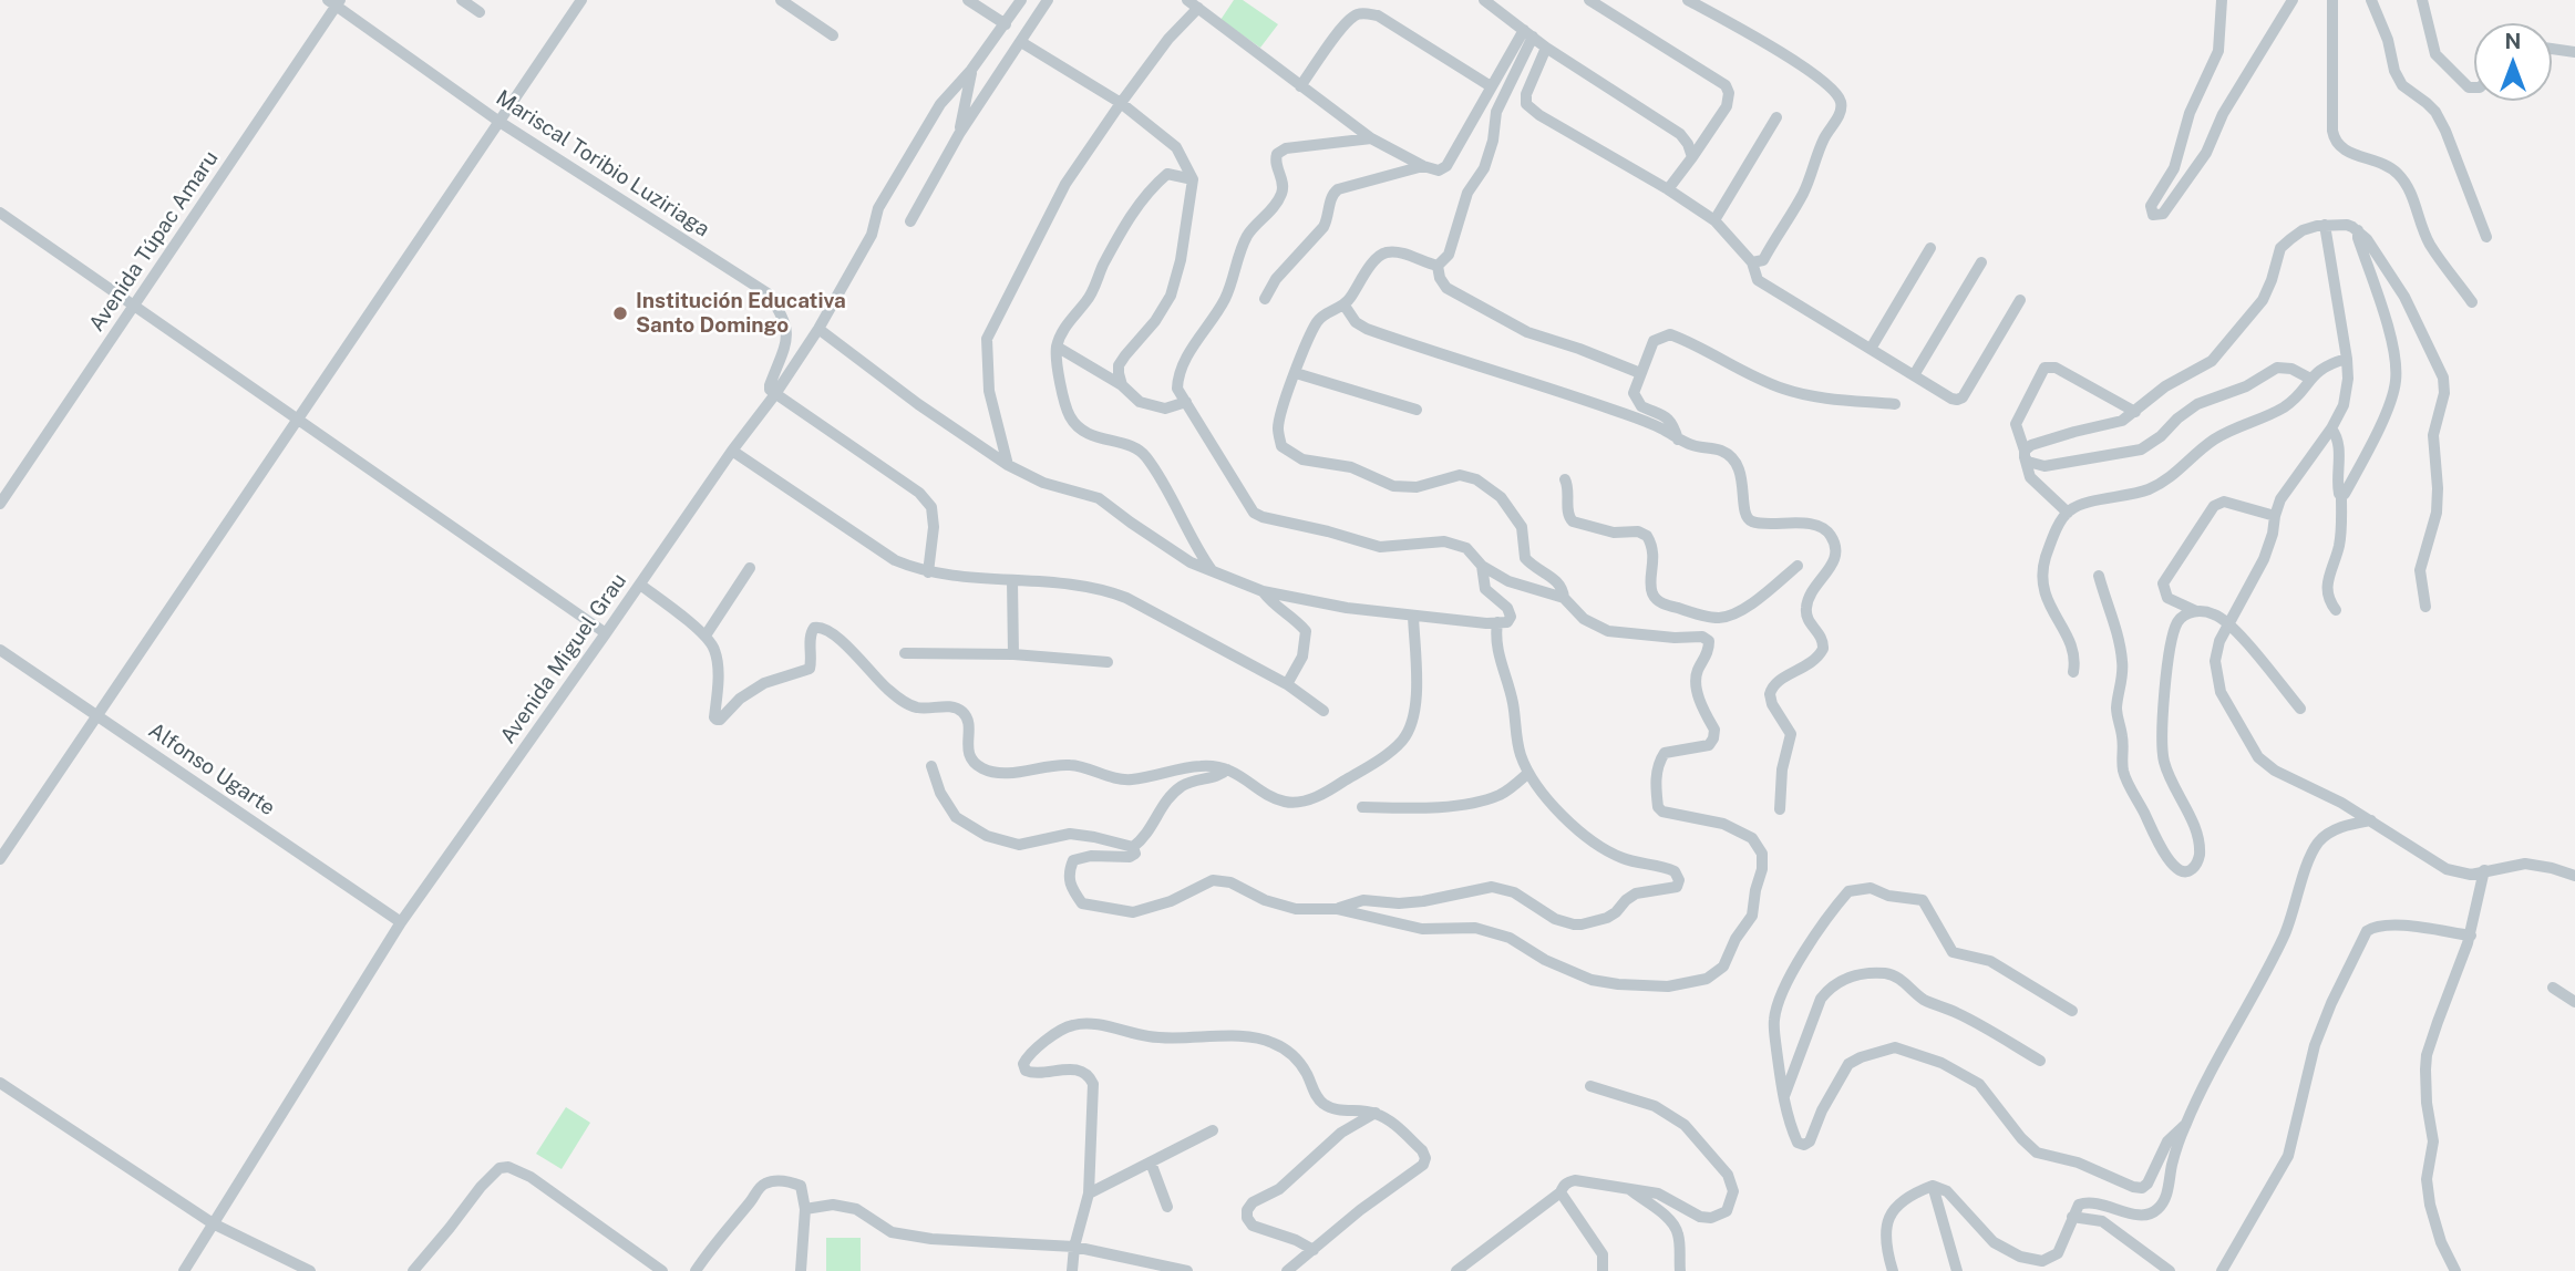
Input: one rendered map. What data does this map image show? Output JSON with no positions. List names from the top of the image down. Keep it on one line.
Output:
{"streets":{"street":["Mariscal Toribio Luziriaga","Avenida Túpac Amaru","Avenida Miguel Grau","Alfonso Ugarte"]},"crossings":[["Mariscal Toribio Luziriaga","Avenida Túpac Amaru"],["Mariscal Toribio Luziriaga","Avenida Miguel Grau"],["Avenida Miguel Grau","Alfonso Ugarte"]],"places":["Institución Educativa Santo Domingo"],"north":"top"}
